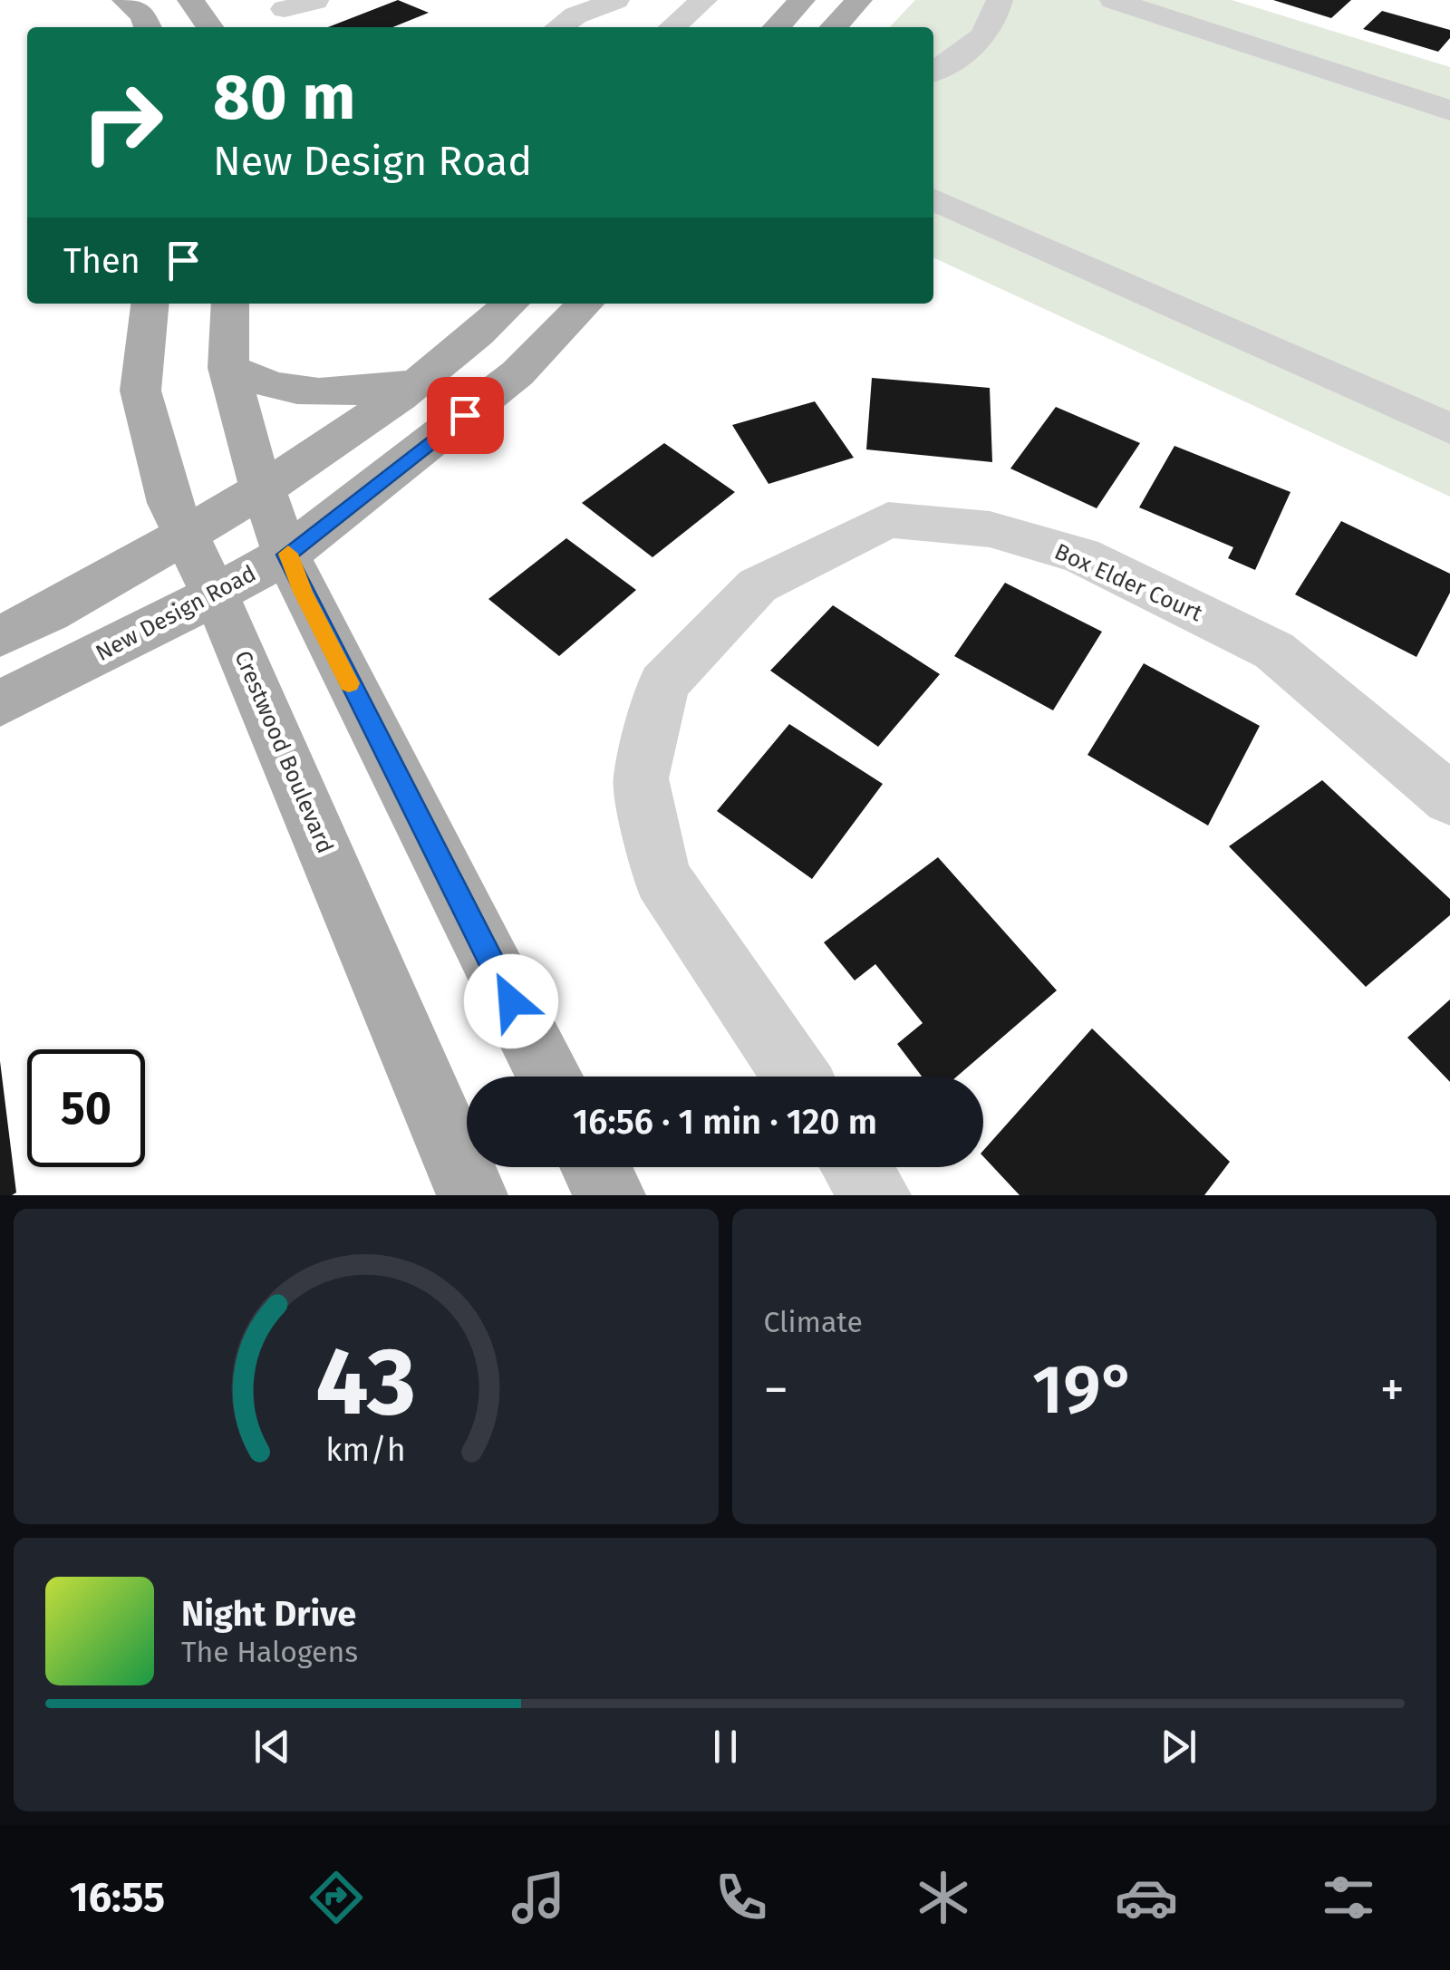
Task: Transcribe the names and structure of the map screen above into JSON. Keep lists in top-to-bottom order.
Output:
{
  "streets": {
    "main road": ["New Design Road", "Crestwood Boulevard"],
    "street": ["Box Elder Court"]
  },
  "crossings": [
    ["New Design Road", "Crestwood Boulevard"]
  ],
  "page": {
    "turn": ["80 m", "New Design Road"],
    "then": "Then",
    "limit": "50",
    "trip": "16:56 · 1 min · 120 m",
    "tile": "Climate",
    "heat": ["−", "19°", "+"],
    "song": ["Night Drive", "The Halogens"],
    "tabs": "16:55",
    "gauge": ["43", "km/h"]
  }
}
